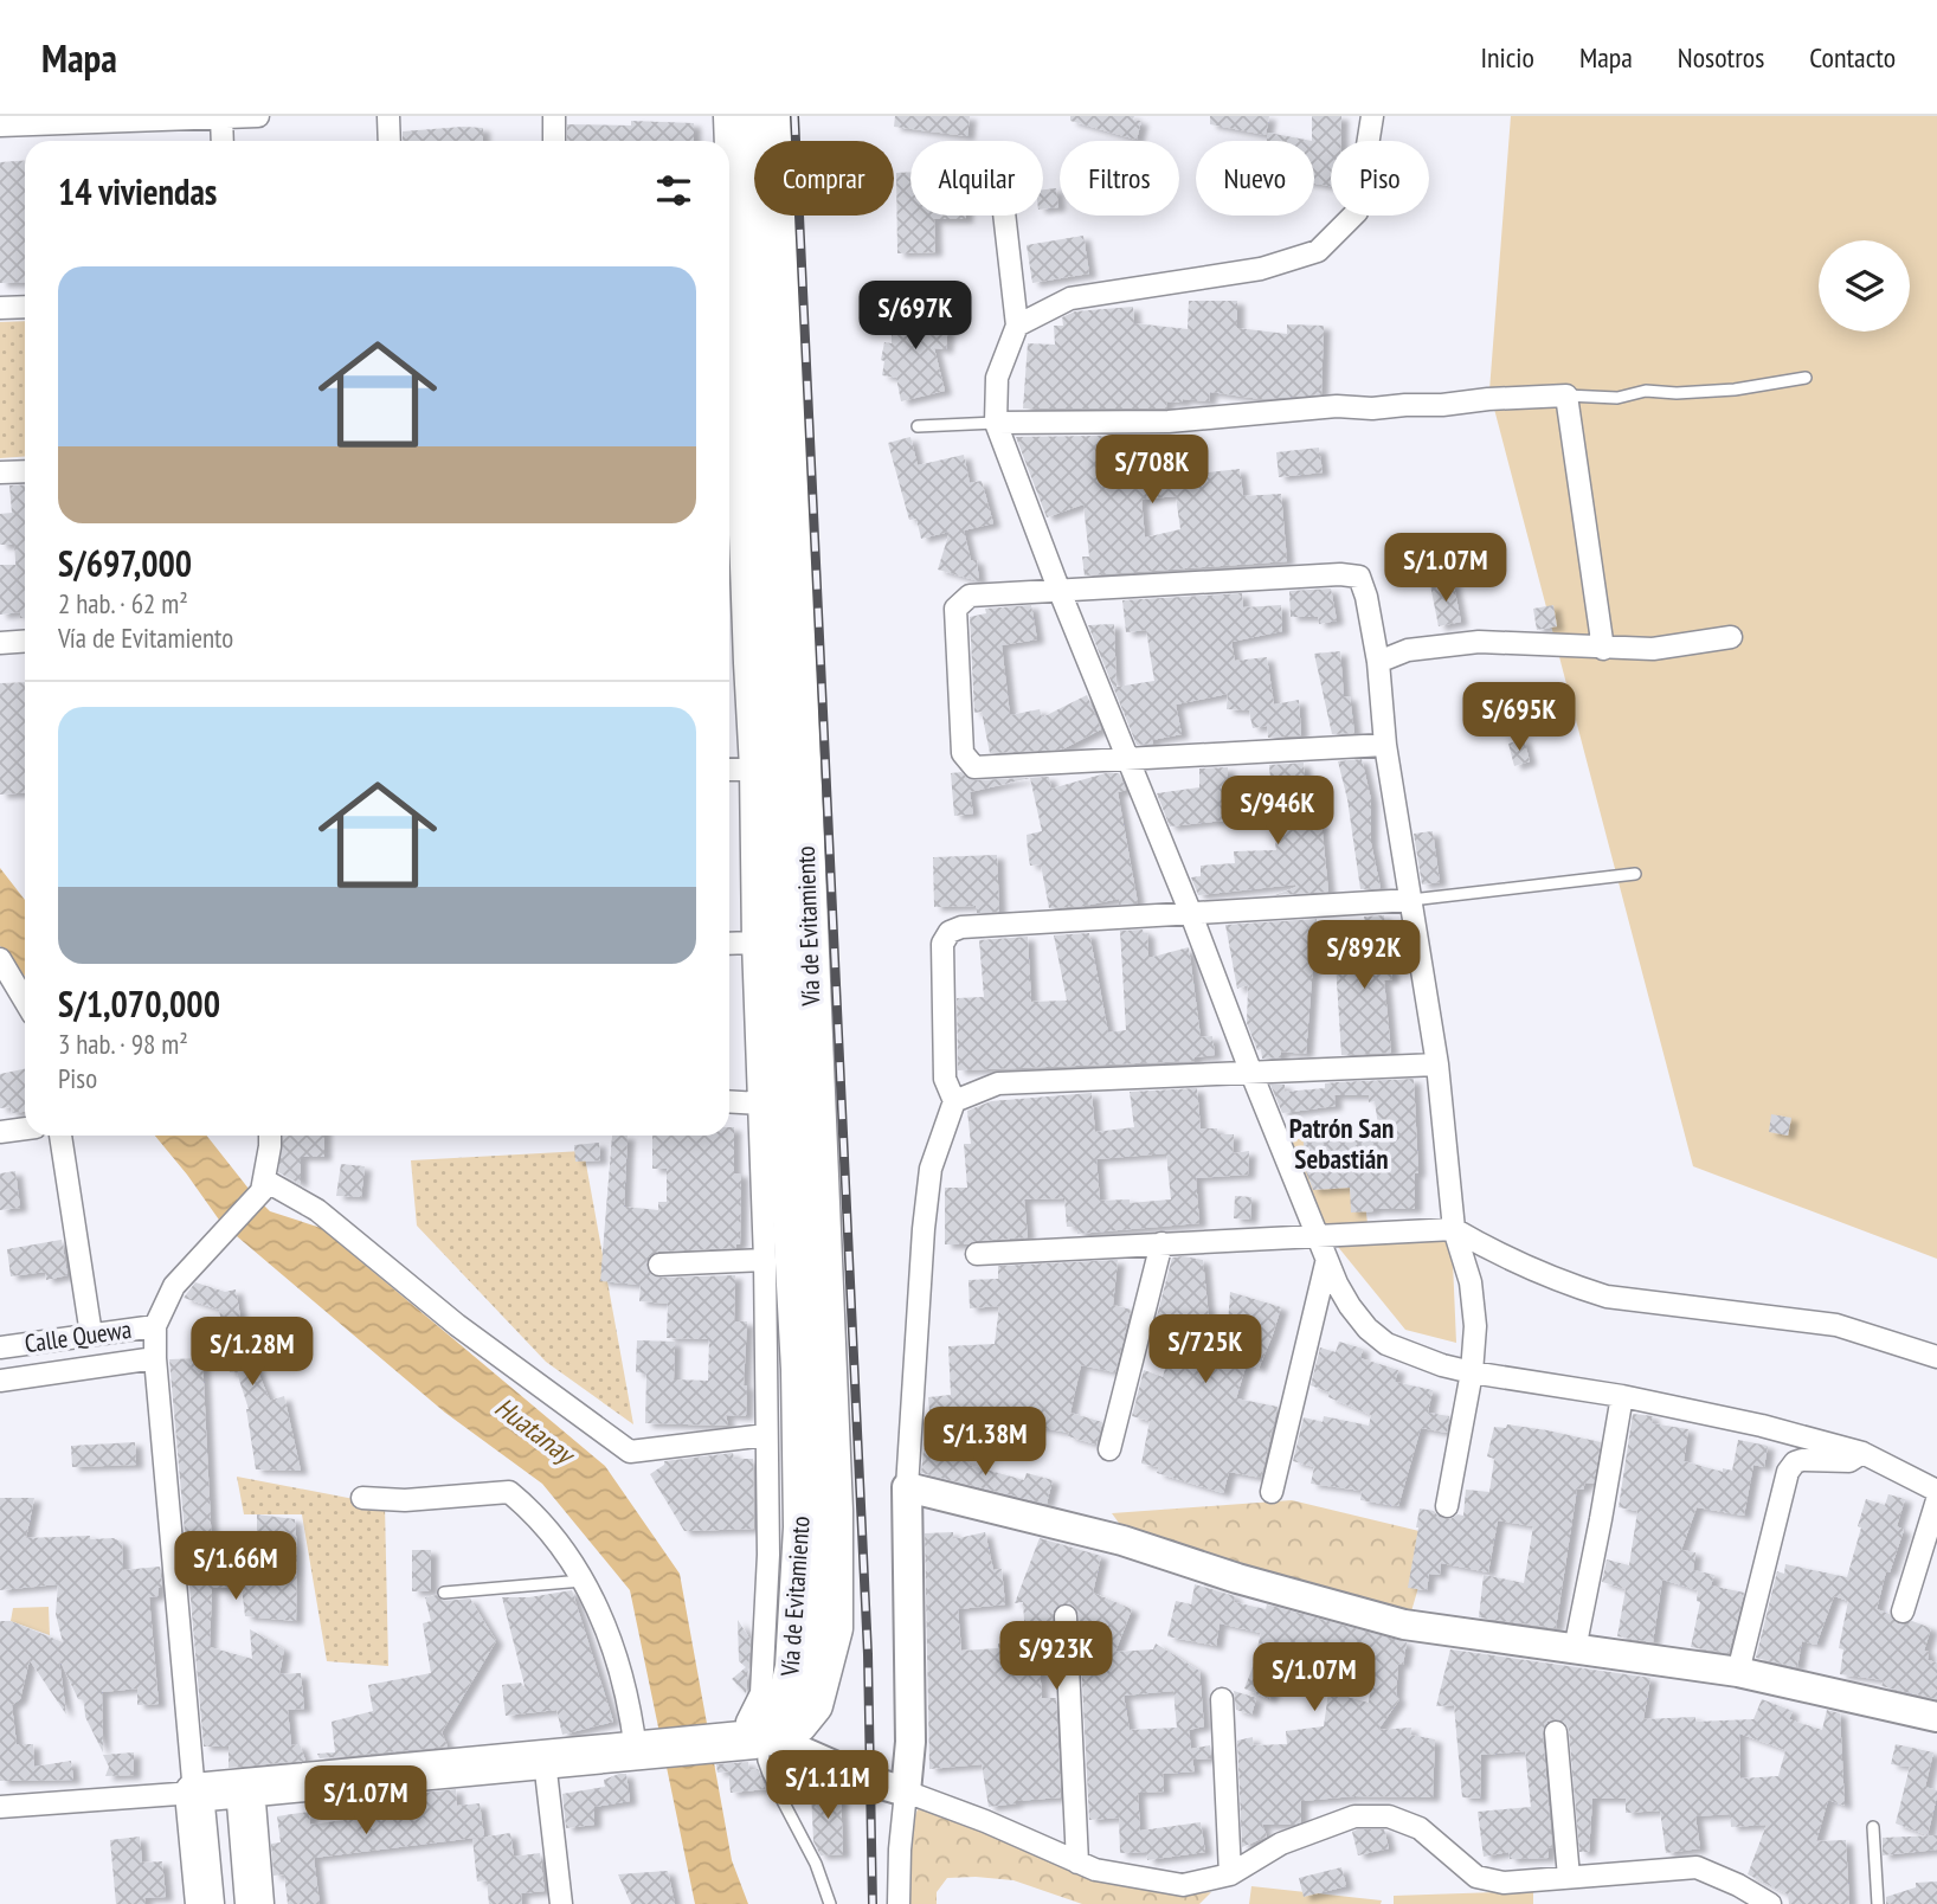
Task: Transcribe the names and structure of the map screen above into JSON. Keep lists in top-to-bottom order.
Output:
{
  "streets": {
    "highway": ["Vía de Evitamiento"],
    "street": ["Calle Quewa"]
  },
  "districts": ["Patrón San Sebastián"],
  "water": ["Huatanay"],
  "page": {
    "header": "Mapa",
    "nav": [
      "Inicio",
      "Mapa",
      "Nosotros",
      "Contacto"
    ],
    "chip": [
      "Comprar",
      "Alquilar",
      "Filtros",
      "Nuevo",
      "Piso"
    ],
    "heading": "14 viviendas",
    "list": [
      {
        "name": "S/697,000",
        "note": "2 hab. · 62 m² · Vía de Evitamiento"
      },
      {
        "name": "S/1,070,000",
        "note": "3 hab. · 98 m² · Piso"
      }
    ],
    "price": [
      "S/697K",
      "S/708K",
      "S/1.07M",
      "S/695K",
      "S/946K",
      "S/892K",
      "S/725K",
      "S/1.28M",
      "S/1.38M",
      "S/1.66M",
      "S/923K",
      "S/1.07M",
      "S/1.11M",
      "S/1.07M"
    ]
  }
}
